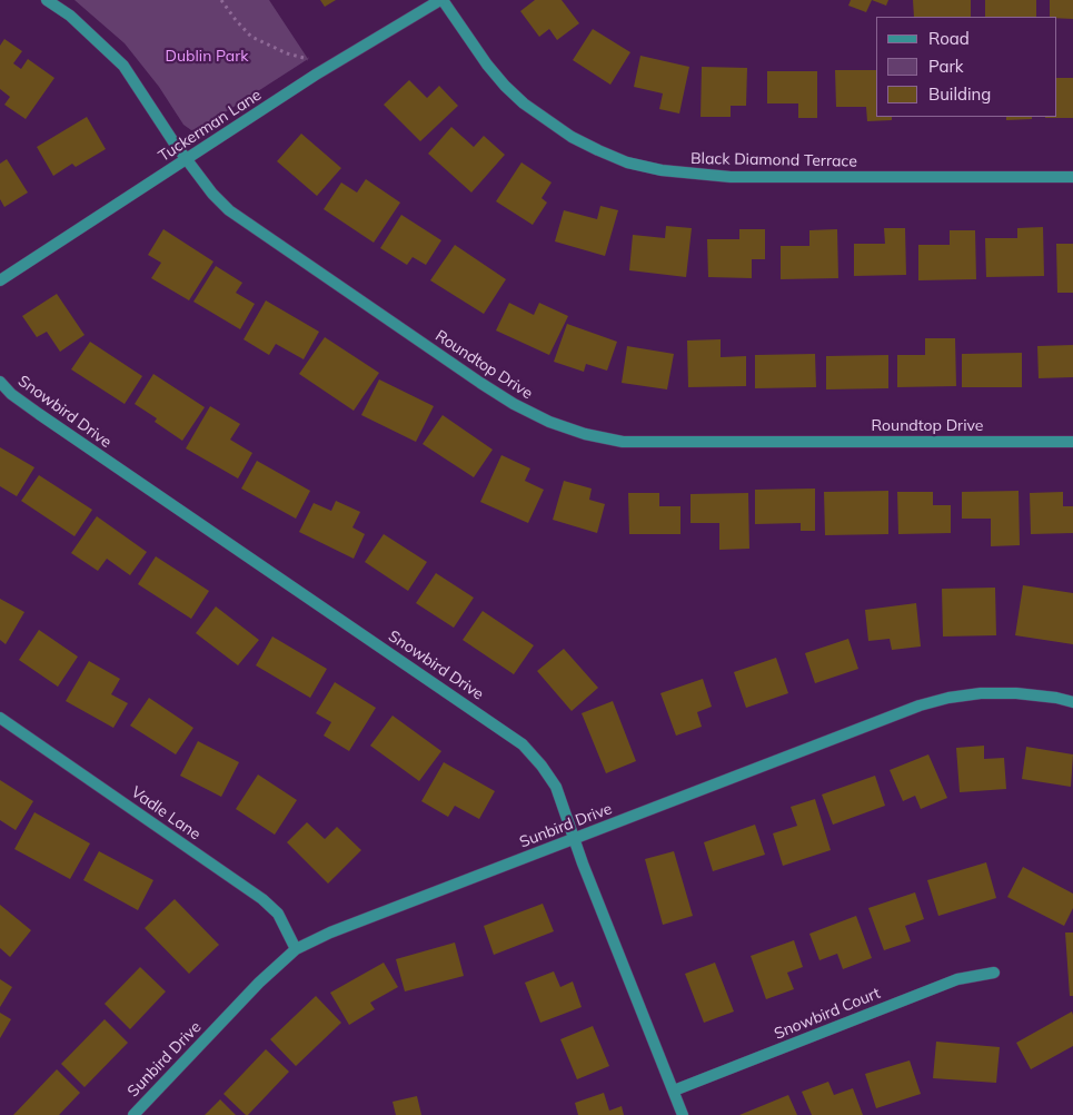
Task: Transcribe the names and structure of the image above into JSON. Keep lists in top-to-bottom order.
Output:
{
  "streets": {
    "street": [
      "Tuckerman Lane",
      "Black Diamond Terrace",
      "Roundtop Drive",
      "Snowbird Drive",
      "Vadle Lane",
      "Sunbird Drive",
      "Snowbird Court"
    ]
  },
  "crossings": [
    ["Tuckerman Lane", "Black Diamond Terrace"],
    ["Tuckerman Lane", "Roundtop Drive"],
    ["Snowbird Drive", "Sunbird Drive"],
    ["Snowbird Drive", "Snowbird Court"],
    ["Vadle Lane", "Sunbird Drive"]
  ],
  "parks": ["Dublin Park"],
  "legend": ["Road", "Park", "Building"]
}
